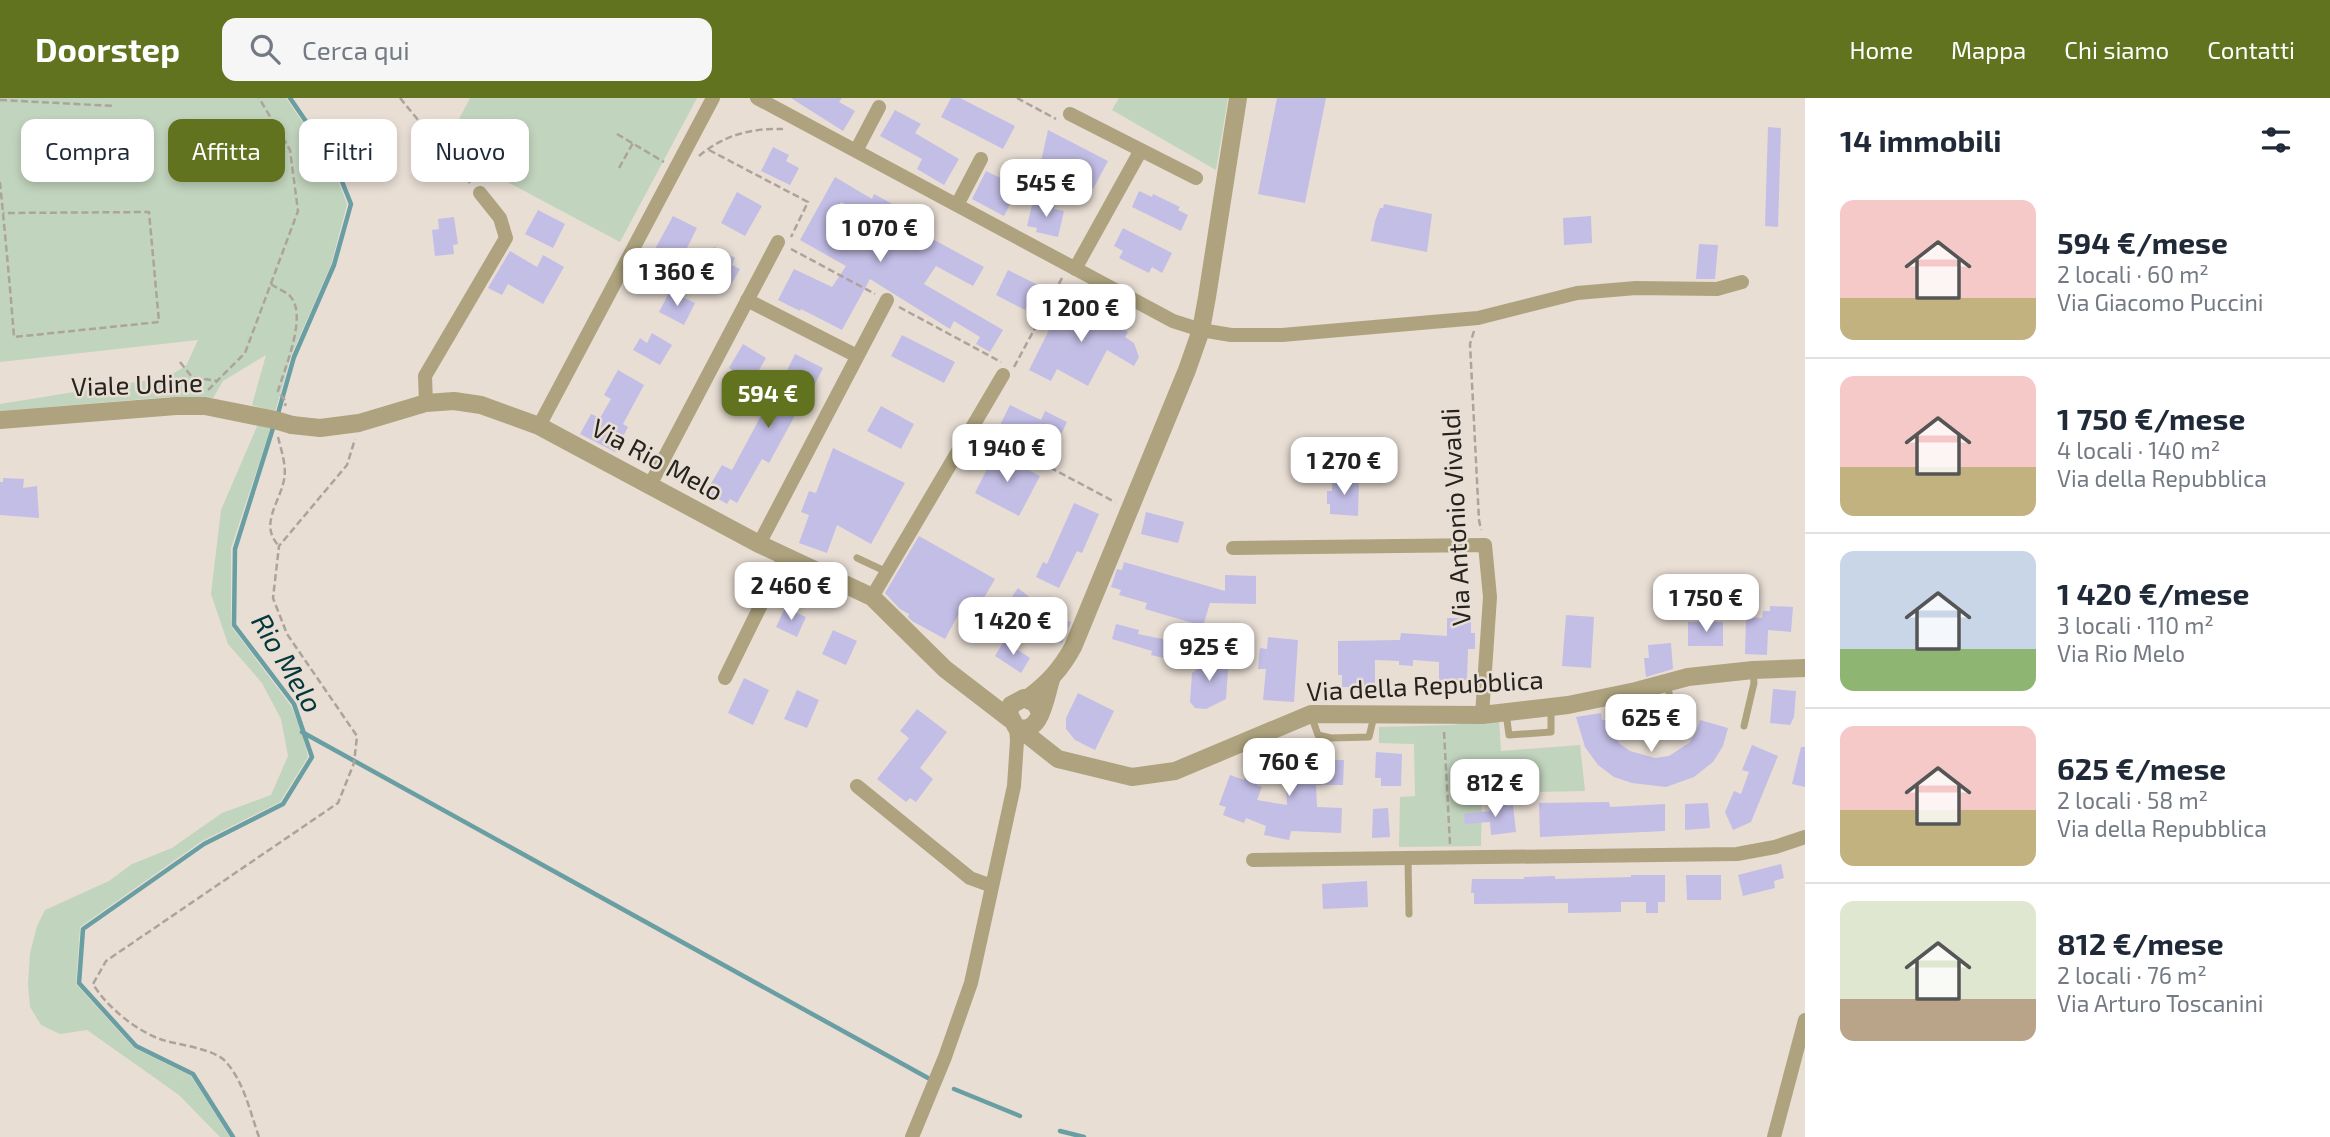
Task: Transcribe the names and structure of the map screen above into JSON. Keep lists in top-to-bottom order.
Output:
{
  "streets": {
    "street": [
      "Viale Udine",
      "Via Rio Melo",
      "Via Antonio Vivaldi",
      "Via della Repubblica"
    ]
  },
  "crossings": [
    ["Viale Udine", "Via Rio Melo"],
    ["Via Rio Melo", "Via della Repubblica"],
    ["Via Antonio Vivaldi", "Via della Repubblica"]
  ],
  "water": ["Rio Melo"],
  "page": {
    "header": "Doorstep",
    "search": "Cerca qui",
    "nav": [
      "Home",
      "Mappa",
      "Chi siamo",
      "Contatti"
    ],
    "heading": "14 immobili",
    "chip": [
      "Compra",
      "Affitta",
      "Filtri",
      "Nuovo"
    ],
    "price": [
      "545 €",
      "1 070 €",
      "1 360 €",
      "1 200 €",
      "594 €",
      "1 940 €",
      "1 270 €",
      "2 460 €",
      "1 750 €",
      "1 420 €",
      "925 €",
      "625 €",
      "760 €",
      "812 €"
    ],
    "list": [
      {
        "name": "594 €/mese",
        "note": "2 locali · 60 m² · Via Giacomo Puccini"
      },
      {
        "name": "1 750 €/mese",
        "note": "4 locali · 140 m² · Via della Repubblica"
      },
      {
        "name": "1 420 €/mese",
        "note": "3 locali · 110 m² · Via Rio Melo"
      },
      {
        "name": "625 €/mese",
        "note": "2 locali · 58 m² · Via della Repubblica"
      },
      {
        "name": "812 €/mese",
        "note": "2 locali · 76 m² · Via Arturo Toscanini"
      }
    ]
  }
}
